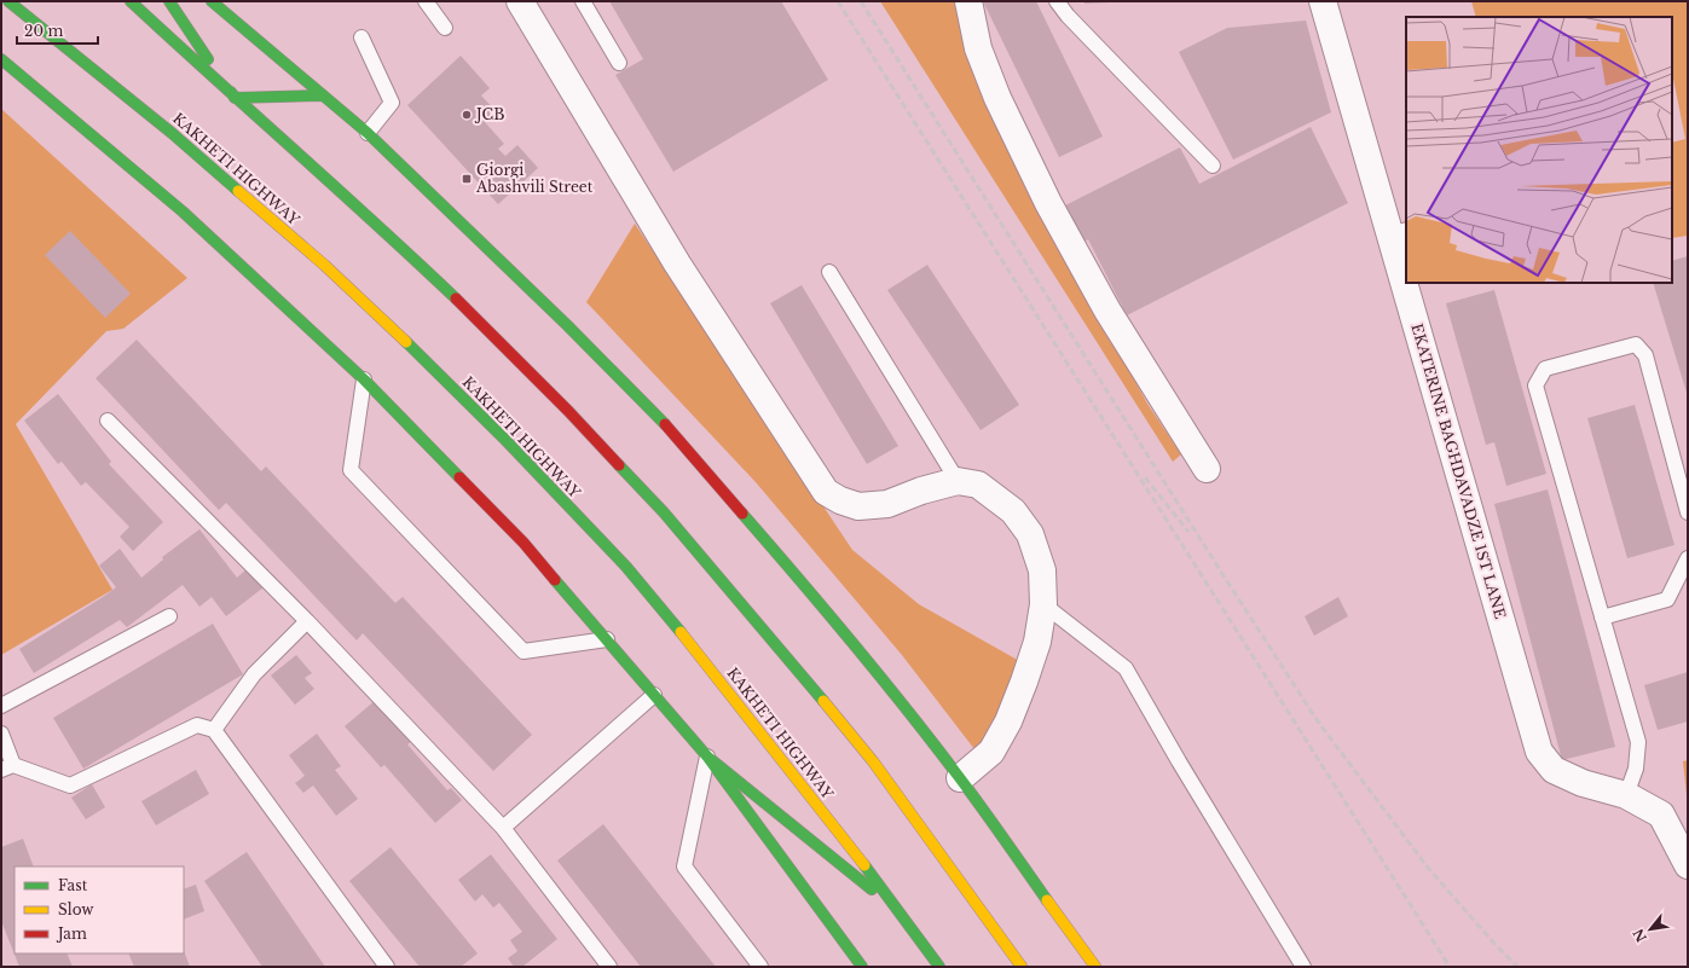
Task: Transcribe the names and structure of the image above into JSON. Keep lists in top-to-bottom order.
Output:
{
  "streets": {
    "main road": ["KAKHETI HIGHWAY"],
    "street": ["EKATERINE BAGHDAVADZE 1ST LANE"]
  },
  "places": {
    "other": ["JCB"],
    "transit": ["Giorgi Abashvili Street"]
  },
  "legend": ["Fast", "Slow", "Jam"],
  "scale_bar": "20 m",
  "north": "bottom left"
}
